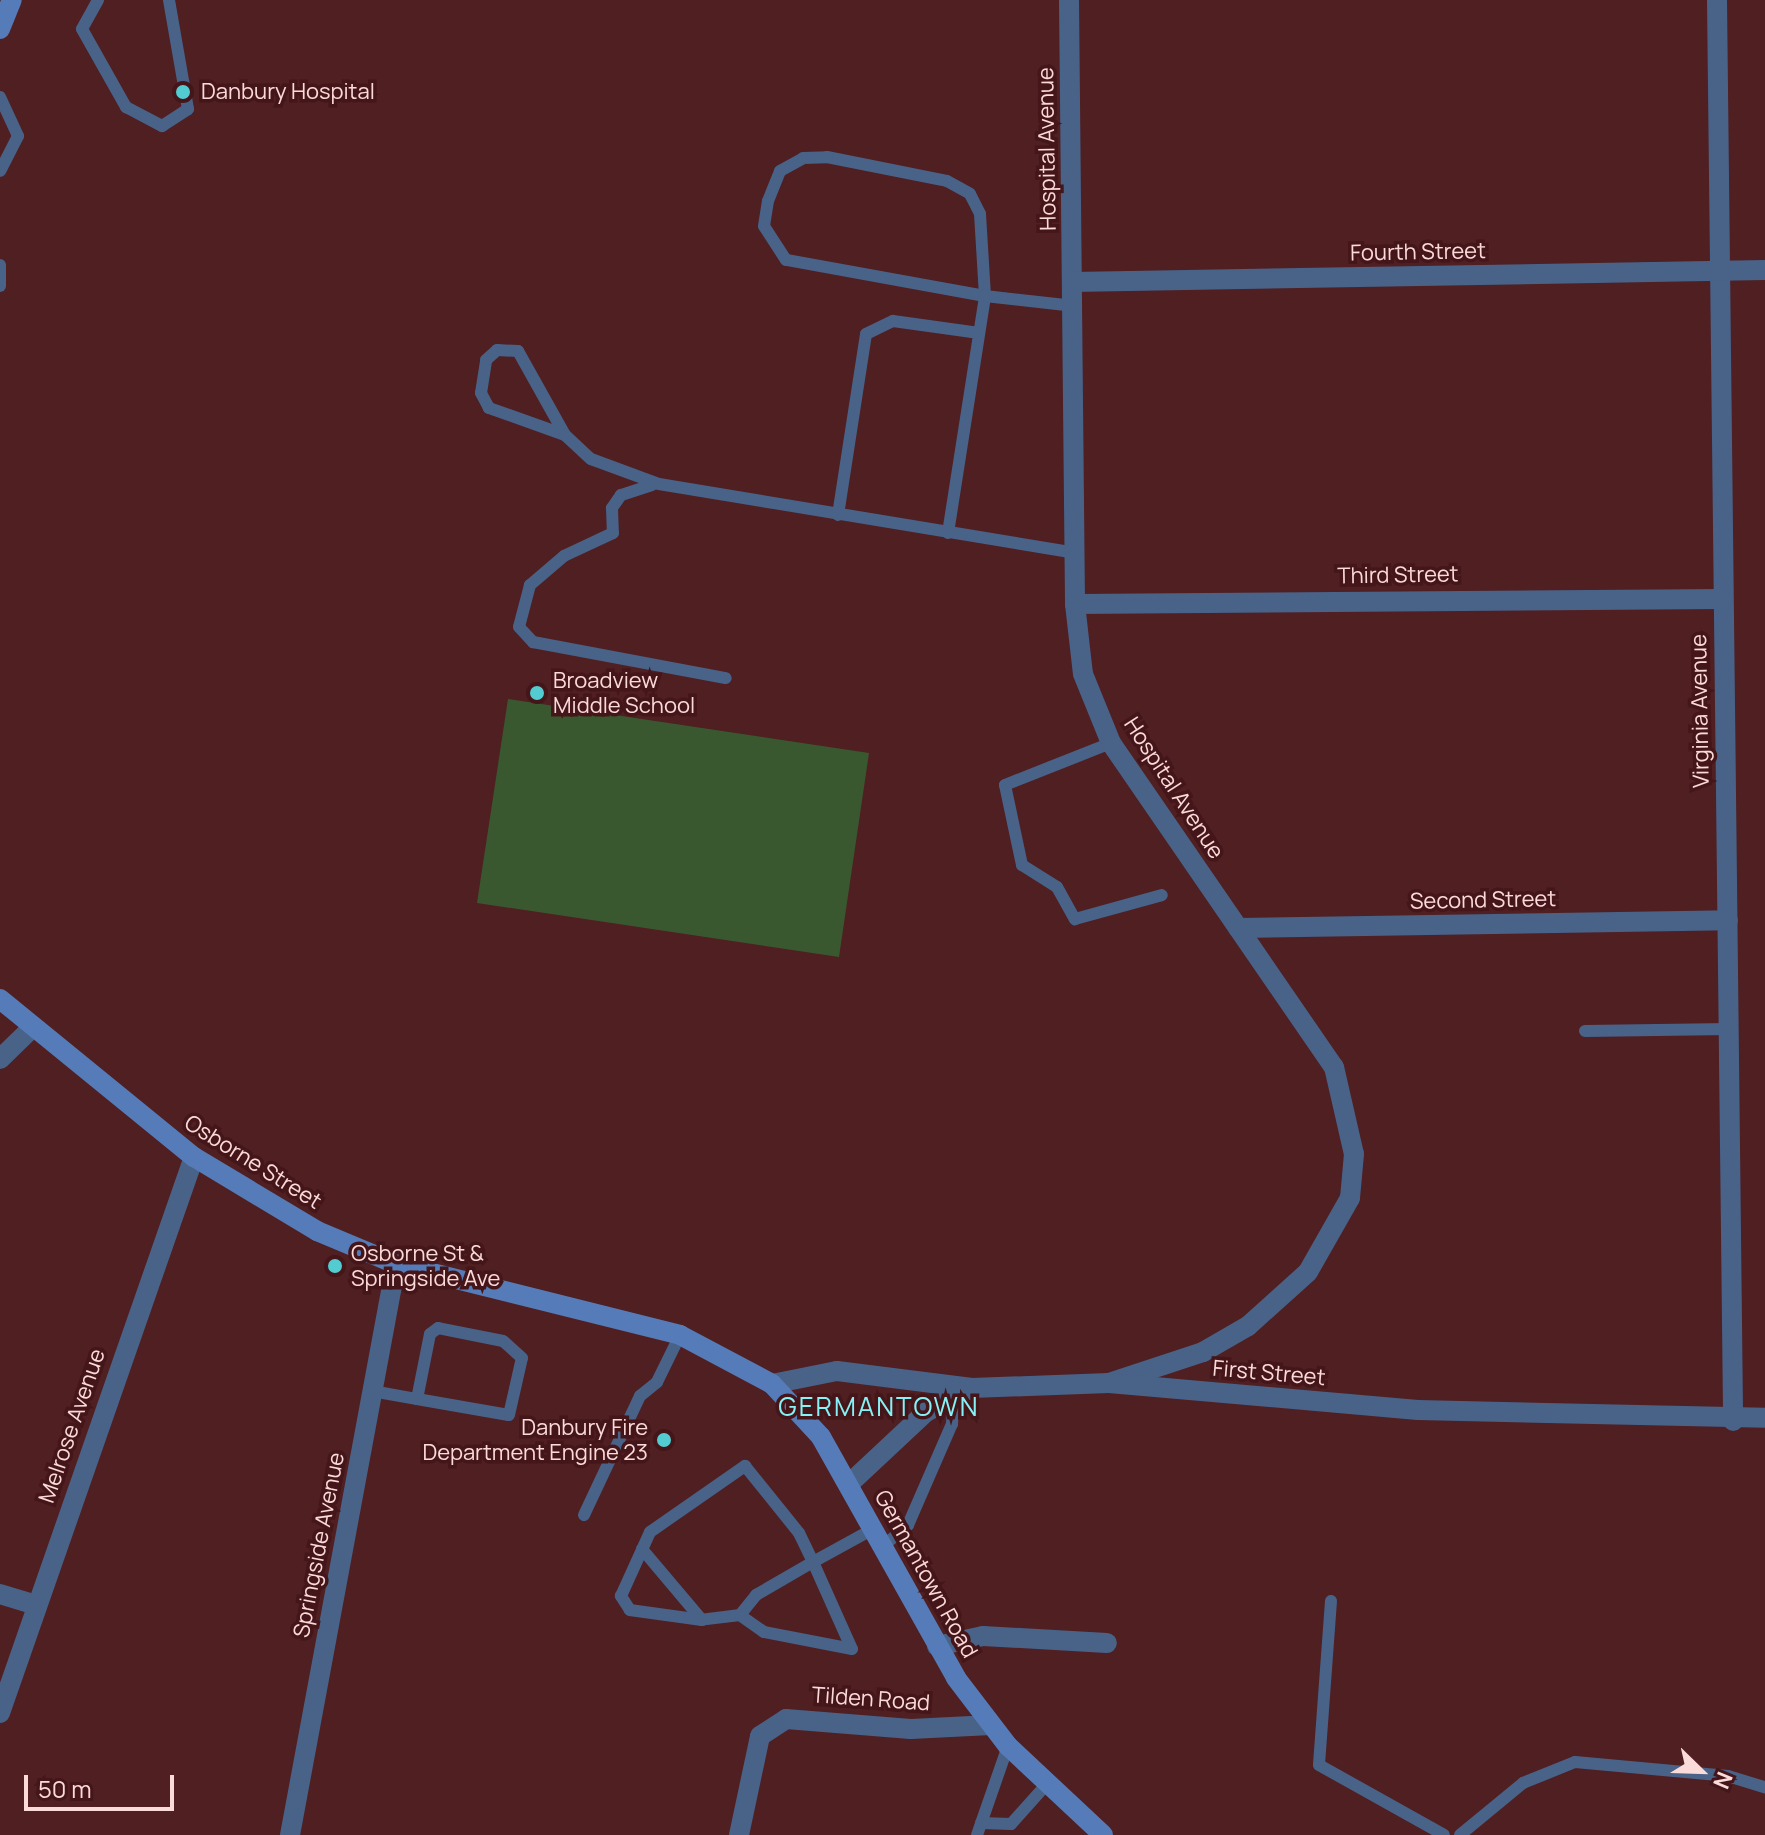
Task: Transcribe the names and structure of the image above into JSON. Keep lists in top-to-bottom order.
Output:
{
  "streets": {
    "main road": ["Osborne Street", "Germantown Road"],
    "street": [
      "Hospital Avenue",
      "Fourth Street",
      "Third Street",
      "Virginia Avenue",
      "Second Street",
      "First Street",
      "Melrose Avenue",
      "Springside Avenue",
      "Tilden Road"
    ]
  },
  "crossings": [
    ["Hospital Avenue", "Fourth Street"],
    ["Hospital Avenue", "Third Street"],
    ["Hospital Avenue", "Second Street"],
    ["Hospital Avenue", "First Street"],
    ["Fourth Street", "Virginia Avenue"],
    ["Third Street", "Virginia Avenue"],
    ["Virginia Avenue", "Second Street"],
    ["Virginia Avenue", "First Street"],
    ["Osborne Street", "Melrose Avenue"],
    ["Osborne Street", "Springside Avenue"],
    ["Osborne Street", "Germantown Road"],
    ["First Street", "Germantown Road"],
    ["Germantown Road", "Tilden Road"]
  ],
  "districts": ["GERMANTOWN"],
  "places": [
    "Danbury Hospital",
    "Broadview Middle School",
    "Osborne St & Springside Ave",
    "Danbury Fire Department Engine 23"
  ],
  "scale_bar": "50 m",
  "north": "bottom right"
}
